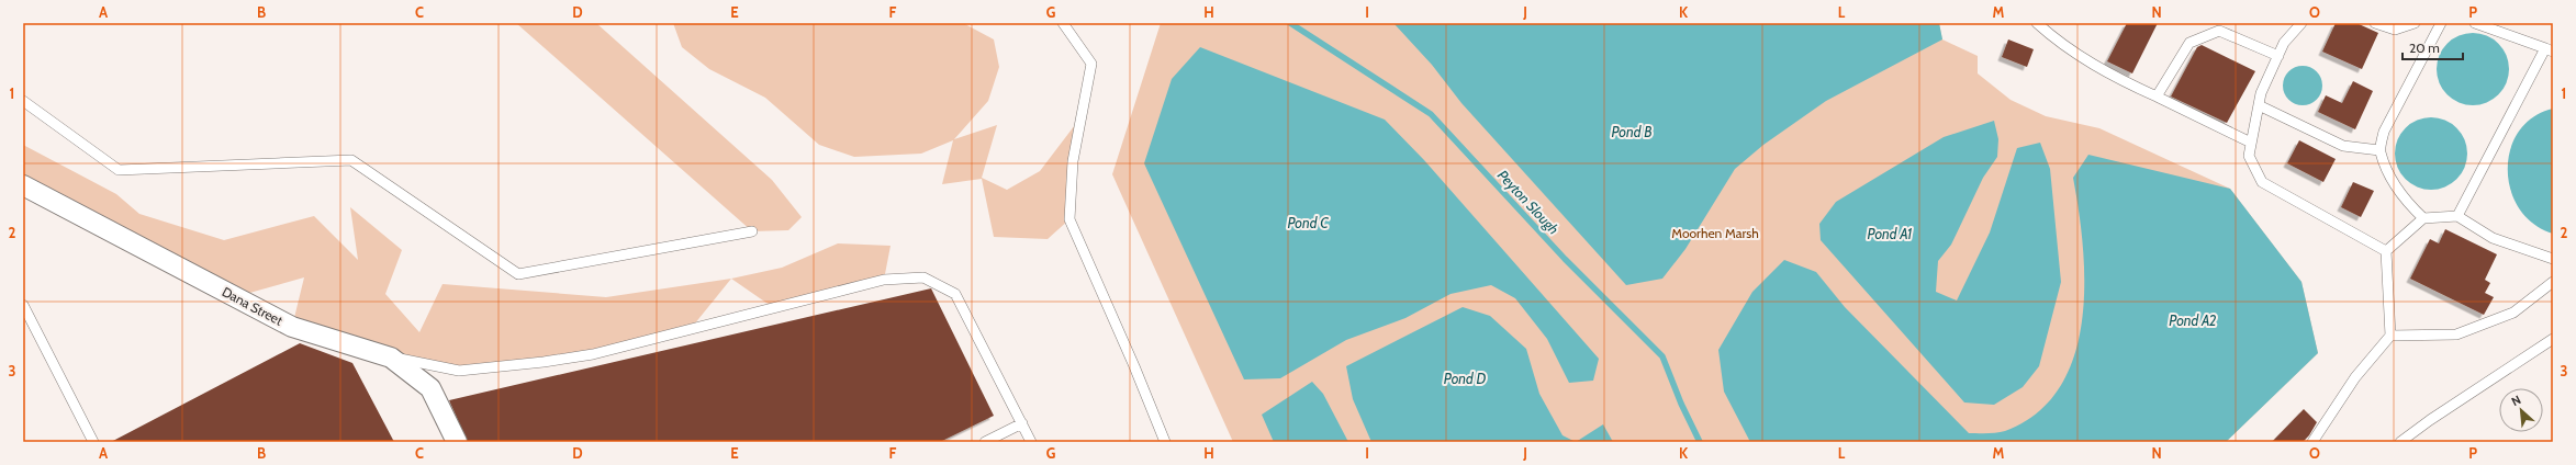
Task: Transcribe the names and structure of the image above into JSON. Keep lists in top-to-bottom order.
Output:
{
  "streets": {
    "street": ["Dana Street"]
  },
  "water": [
    "Pond B",
    "Peyton Slough",
    "Pond C",
    "Pond A1",
    "Pond A2",
    "Pond D"
  ],
  "parks": ["Moorhen Marsh"],
  "scale_bar": "20 m",
  "north": "top left",
  "grid": {
    "columns": [
      "A",
      "B",
      "C",
      "D",
      "E",
      "F",
      "G",
      "H",
      "I",
      "J",
      "K",
      "L",
      "M",
      "N",
      "O",
      "P"
    ],
    "rows": ["1", "2", "3"]
  }
}
